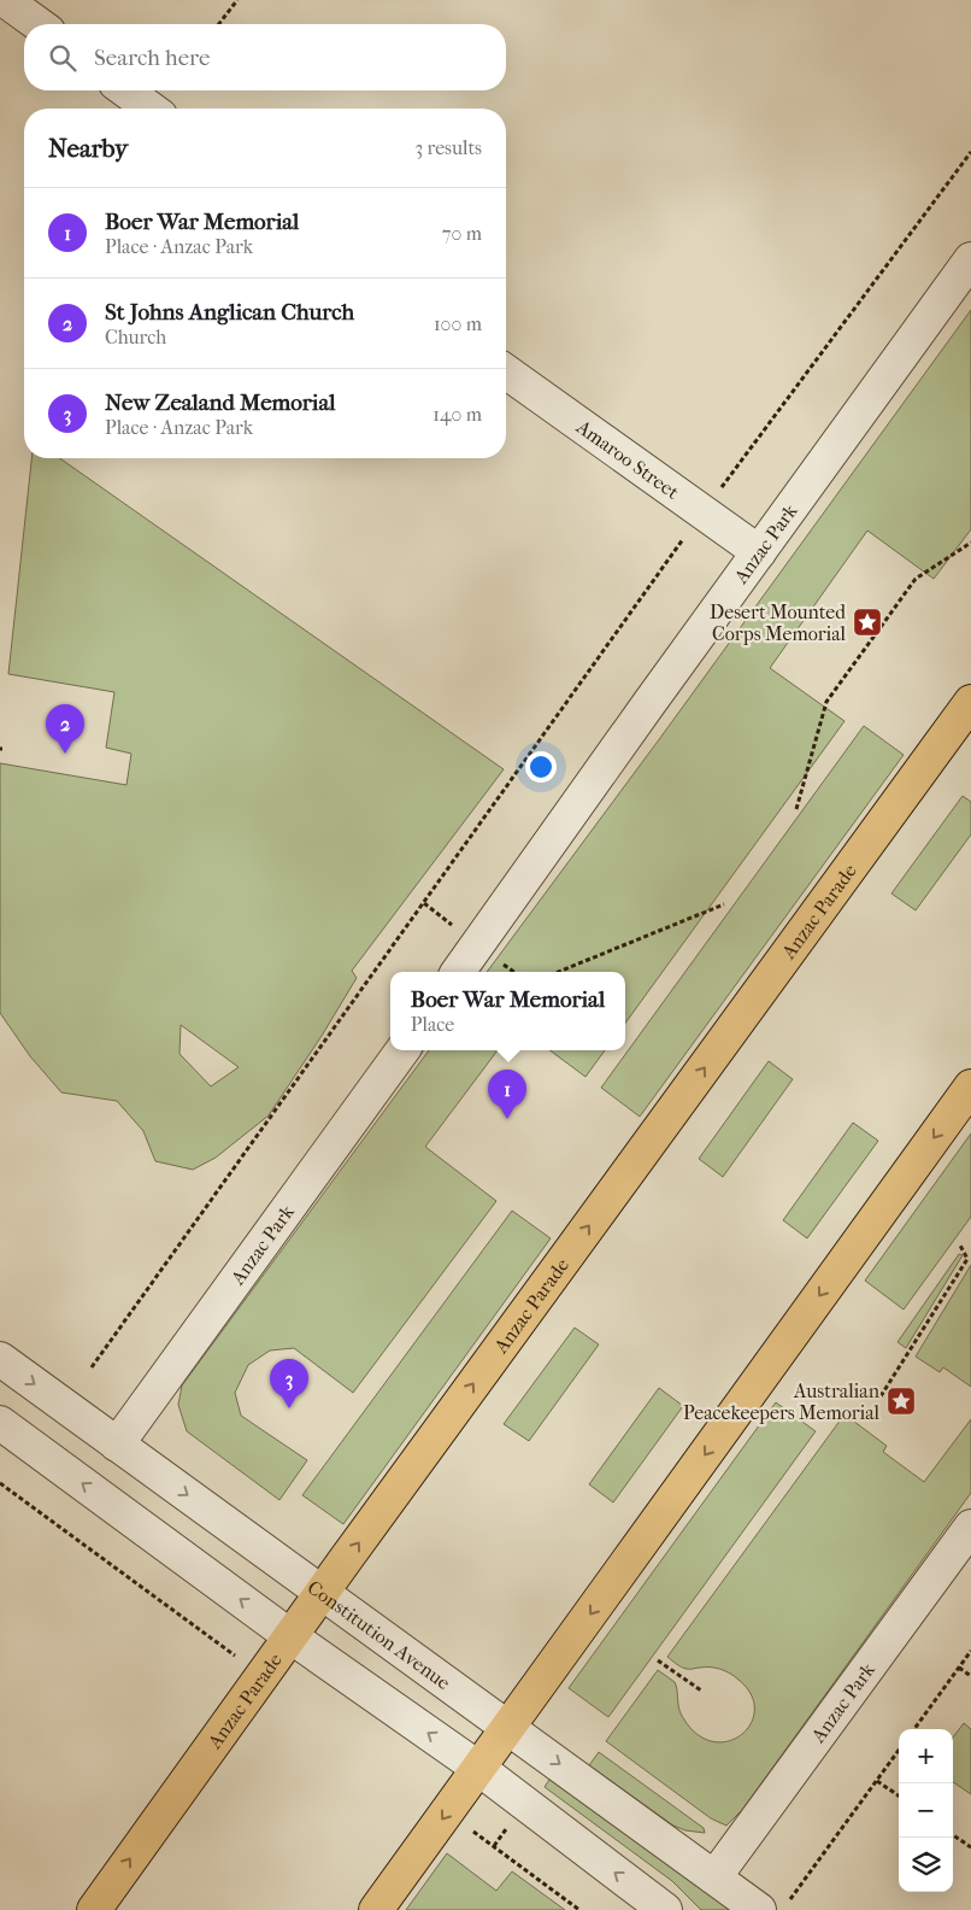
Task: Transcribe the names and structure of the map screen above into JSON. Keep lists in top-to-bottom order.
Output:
{
  "streets": {
    "main road": ["Anzac Parade"],
    "street": ["Amaroo Street", "Anzac Park", "Constitution Avenue"]
  },
  "crossings": [
    ["Amaroo Street", "Anzac Park"],
    ["Anzac Park", "Constitution Avenue"],
    ["Anzac Parade", "Constitution Avenue"]
  ],
  "places": {
    "place": ["Desert Mounted Corps Memorial", "Australian Peacekeepers Memorial"]
  },
  "page": {
    "search": "Search here",
    "heading": ["Nearby", "3 results"],
    "list": [
      {
        "mark": "1",
        "name": "Boer War Memorial",
        "note": "Place · Anzac Park",
        "value": "70 m"
      },
      {
        "mark": "2",
        "name": "St Johns Anglican Church",
        "note": "Church",
        "value": "100 m"
      },
      {
        "mark": "3",
        "name": "New Zealand Memorial",
        "note": "Place · Anzac Park",
        "value": "140 m"
      }
    ],
    "pins": ["2", "1", "3"],
    "popup": ["Boer War Memorial", "Place"],
    "map_buttons": ["+", "−"]
  }
}
